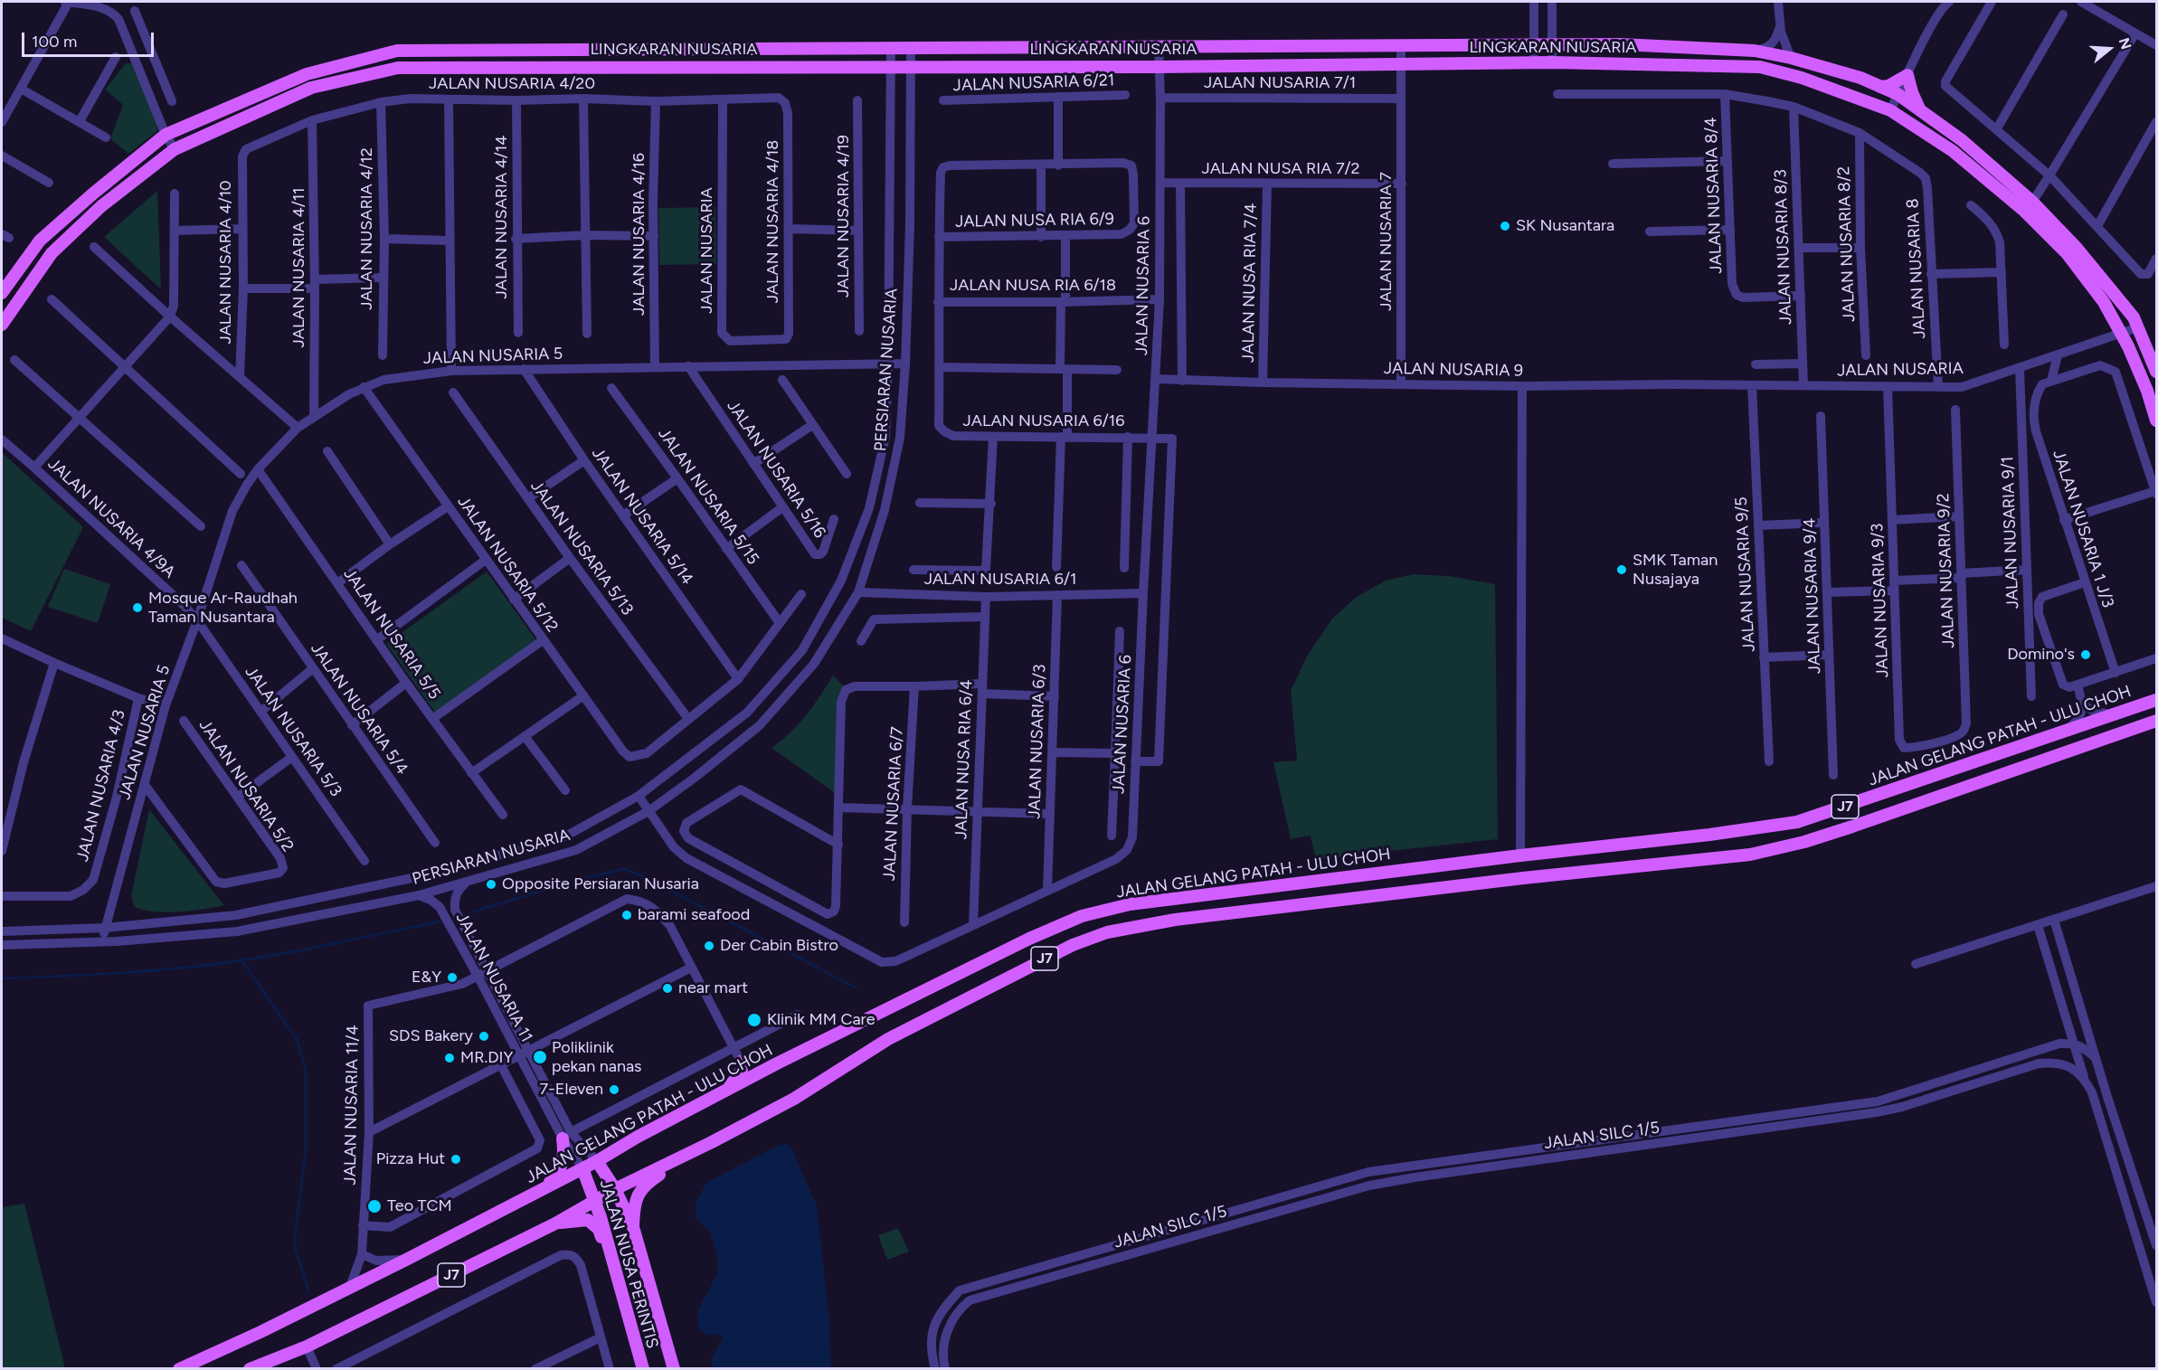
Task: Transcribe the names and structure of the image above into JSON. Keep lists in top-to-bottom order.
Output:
{
  "streets": {
    "main road": [
      "LINGKARAN NUSARIA",
      "JALAN GELANG PATAH - ULU CHOH",
      "J7",
      "JALAN NUSA PERINTIS"
    ],
    "street": [
      "JALAN NUSARIA 6/21",
      "JALAN NUSARIA 7/1",
      "JALAN NUSARIA 4/20",
      "JALAN NUSA RIA 7/2",
      "JALAN NUSARIA 8/4",
      "JALAN NUSARIA 4/19",
      "JALAN NUSARIA 4/14",
      "JALAN NUSA RIA 6/9",
      "JALAN NUSARIA 4/18",
      "JALAN NUSARIA 4/12",
      "JALAN NUSARIA 4/16",
      "JALAN NUSARIA 7",
      "JALAN NUSARIA 8/2",
      "JALAN NUSARIA 8/3",
      "JALAN NUSARIA",
      "JALAN NUSARIA 4/10",
      "JALAN NUSARIA 4/11",
      "JALAN NUSARIA 8",
      "JALAN NUSA RIA 7/4",
      "JALAN NUSA RIA 6/18",
      "JALAN NUSARIA 6",
      "JALAN NUSARIA 5",
      "PERSIARAN NUSARIA",
      "JALAN NUSARIA 9",
      "JALAN NUSARIA 6/16",
      "JALAN NUSARIA 5/16",
      "JALAN NUSARIA 5/15",
      "JALAN NUSARIA 5/14",
      "JALAN NUSARIA 4/9A",
      "JALAN NUSARIA 1 J/3",
      "JALAN NUSARIA 9/1",
      "JALAN NUSARIA 5/13",
      "JALAN NUSARIA 5/12",
      "JALAN NUSARIA 9/2",
      "JALAN NUSARIA 9/5",
      "JALAN NUSARIA 6/1",
      "JALAN NUSARIA 9/4",
      "JALAN NUSARIA 9/3",
      "JALAN NUSARIA 5/5",
      "JALAN NUSARIA 5/4",
      "JALAN NUSARIA 5/3",
      "JALAN NUSARIA 6/3",
      "JALAN NUSA RIA 6/4",
      "JALAN NUSARIA 4/3",
      "JALAN NUSARIA 5/2",
      "JALAN NUSARIA 6/7",
      "JALAN NUSARIA 11",
      "JALAN NUSARIA 11/4",
      "JALAN SILC 1/5"
    ]
  },
  "crossings": [
    ["LINGKARAN NUSARIA", "JALAN NUSARIA 7"],
    ["LINGKARAN NUSARIA", "JALAN NUSARIA"],
    ["LINGKARAN NUSARIA", "JALAN NUSARIA 6"],
    ["LINGKARAN NUSARIA", "PERSIARAN NUSARIA"],
    ["JALAN NUSARIA 7/1", "JALAN NUSARIA 7"],
    ["JALAN NUSARIA 7/1", "JALAN NUSARIA 6"],
    ["JALAN NUSARIA 4/20", "JALAN NUSARIA 4/14"],
    ["JALAN NUSARIA 4/20", "JALAN NUSARIA 4/18"],
    ["JALAN NUSARIA 4/20", "JALAN NUSARIA 4/12"],
    ["JALAN NUSARIA 4/20", "JALAN NUSARIA 4/16"],
    ["JALAN NUSARIA 4/20", "JALAN NUSARIA"],
    ["JALAN NUSARIA 4/20", "JALAN NUSARIA 4/10"],
    ["JALAN NUSARIA 4/20", "JALAN NUSARIA 4/11"],
    ["JALAN NUSA RIA 7/2", "JALAN NUSARIA 7"],
    ["JALAN NUSA RIA 7/2", "JALAN NUSA RIA 7/4"],
    ["JALAN NUSA RIA 7/2", "JALAN NUSARIA 6"],
    ["JALAN NUSARIA 8/4", "JALAN NUSARIA 8/3"],
    ["JALAN NUSARIA 8/4", "JALAN NUSARIA 8"],
    ["JALAN NUSARIA 4/18", "JALAN NUSARIA"],
    ["JALAN NUSARIA 4/16", "JALAN NUSARIA 5"],
    ["JALAN NUSARIA 7", "JALAN NUSARIA 9"],
    ["JALAN NUSARIA 8/2", "JALAN NUSARIA 8"],
    ["JALAN NUSARIA 8/3", "JALAN NUSARIA"],
    ["JALAN NUSARIA 8/3", "JALAN NUSARIA 8"],
    ["JALAN NUSARIA", "JALAN NUSARIA 8"],
    ["JALAN NUSARIA", "JALAN NUSARIA 9"],
    ["JALAN NUSARIA", "JALAN NUSARIA 9/1"],
    ["JALAN NUSARIA", "JALAN NUSARIA 9/5"],
    ["JALAN NUSARIA", "JALAN NUSARIA 9/3"],
    ["JALAN NUSARIA 4/11", "JALAN NUSARIA 5"],
    ["JALAN NUSA RIA 7/4", "JALAN NUSARIA 9"],
    ["JALAN NUSA RIA 6/18", "JALAN NUSARIA 6"],
    ["JALAN NUSARIA 6", "PERSIARAN NUSARIA"],
    ["JALAN NUSARIA 6", "JALAN NUSARIA 9"],
    ["JALAN NUSARIA 6", "JALAN NUSARIA 6/16"],
    ["JALAN NUSARIA 6", "JALAN NUSARIA 6/1"],
    ["JALAN NUSARIA 6", "JALAN NUSARIA 6/3"],
    ["JALAN NUSARIA 6", "JALAN NUSA RIA 6/4"],
    ["JALAN NUSARIA 5", "PERSIARAN NUSARIA"],
    ["JALAN NUSARIA 5", "JALAN NUSARIA 5/16"],
    ["JALAN NUSARIA 5", "JALAN NUSARIA 5/14"],
    ["JALAN NUSARIA 5", "JALAN NUSARIA 4/9A"],
    ["JALAN NUSARIA 5", "JALAN NUSARIA 5/12"],
    ["JALAN NUSARIA 5", "JALAN NUSARIA 5/5"],
    ["JALAN NUSARIA 5", "JALAN NUSARIA 5/3"],
    ["JALAN NUSARIA 5", "JALAN NUSARIA 5/2"],
    ["PERSIARAN NUSARIA", "JALAN NUSARIA 6/1"],
    ["PERSIARAN NUSARIA", "JALAN NUSARIA 11"],
    ["JALAN NUSARIA 9", "JALAN NUSARIA 9/5"],
    ["JALAN NUSARIA 4/9A", "JALAN NUSARIA 5/3"],
    ["JALAN NUSARIA 5/13", "JALAN NUSARIA 5/12"],
    ["JALAN NUSARIA 9/2", "JALAN NUSARIA 9/3"],
    ["JALAN NUSARIA 6/1", "JALAN NUSARIA 6/3"],
    ["JALAN NUSARIA 6/1", "JALAN NUSA RIA 6/4"],
    ["JALAN GELANG PATAH - ULU CHOH", "JALAN NUSARIA 11"],
    ["JALAN GELANG PATAH - ULU CHOH", "JALAN NUSARIA 11/4"],
    ["JALAN GELANG PATAH - ULU CHOH", "JALAN NUSA PERINTIS"],
    ["J7", "JALAN NUSA PERINTIS"],
    ["JALAN NUSARIA 11", "JALAN NUSARIA 11/4"],
    ["JALAN NUSARIA 11", "JALAN NUSA PERINTIS"]
  ],
  "places": [
    "SK Nusantara",
    "SMK Taman Nusajaya",
    "Mosque Ar-Raudhah Taman Nusantara",
    "Domino's",
    "Opposite Persiaran Nusaria",
    "barami seafood",
    "Der Cabin Bistro",
    "E&Y",
    "near mart",
    "Klinik MM Care",
    "SDS Bakery",
    "Poliklinik pekan nanas",
    "MR.DIY",
    "7-Eleven",
    "Pizza Hut",
    "Teo TCM"
  ],
  "scale_bar": "100 m",
  "north": "right"
}
